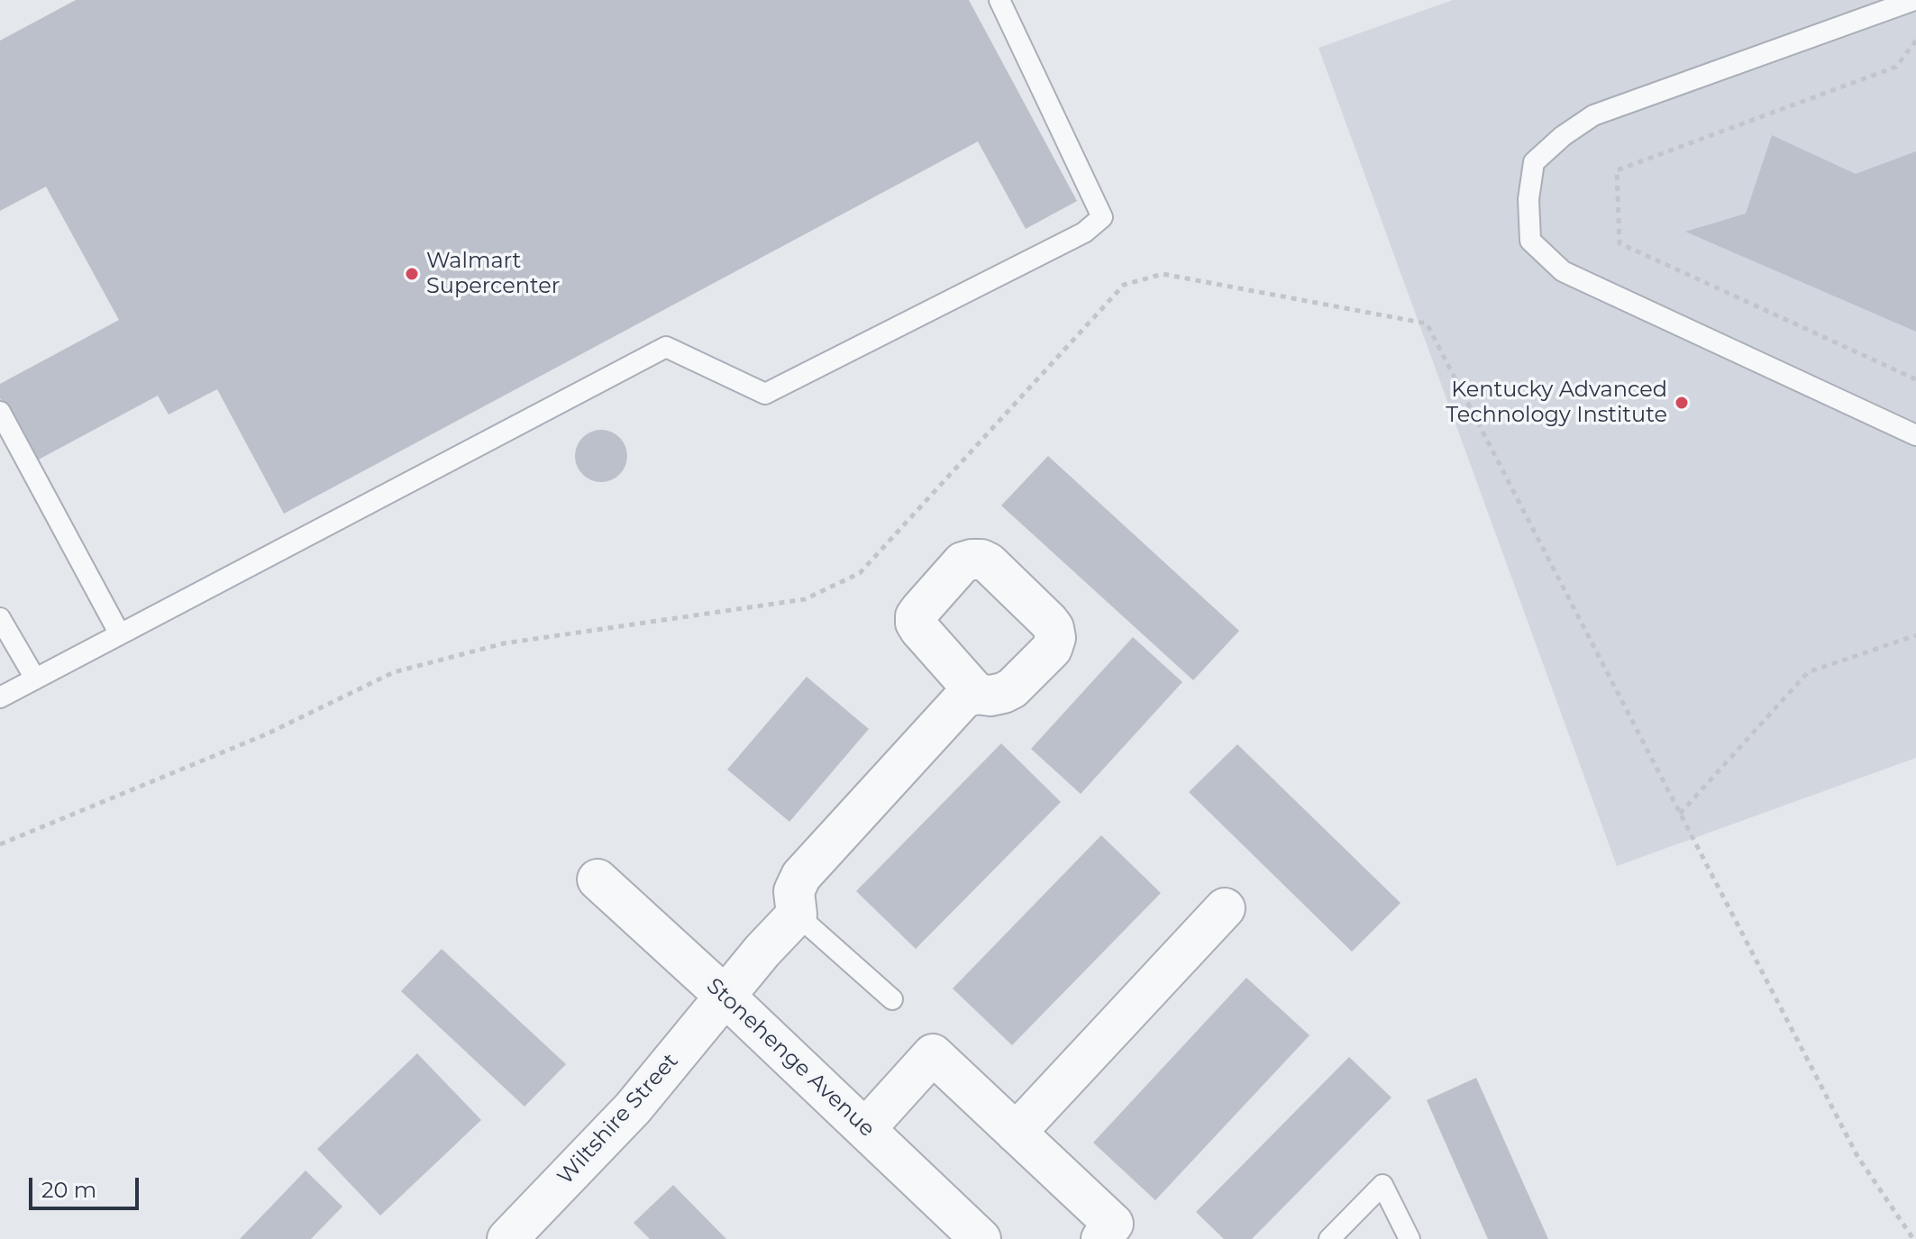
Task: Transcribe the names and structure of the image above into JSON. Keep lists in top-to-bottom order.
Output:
{
  "streets": {
    "street": ["Stonehenge Avenue", "Wiltshire Street"]
  },
  "crossings": [
    ["Stonehenge Avenue", "Wiltshire Street"]
  ],
  "places": ["Walmart Supercenter", "Kentucky Advanced Technology Institute"],
  "scale_bar": "20 m"
}
